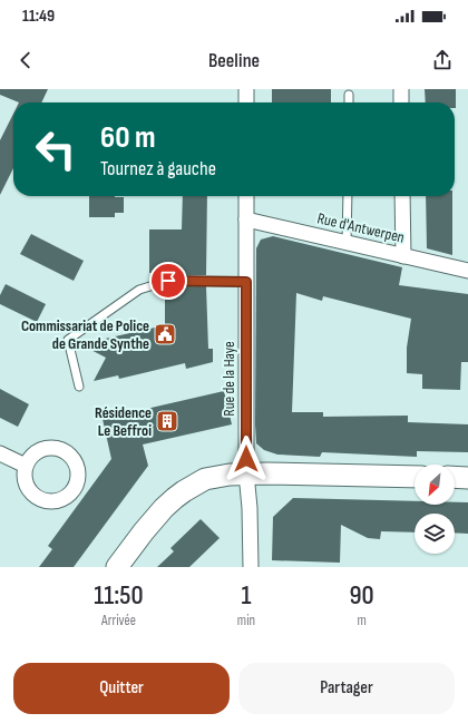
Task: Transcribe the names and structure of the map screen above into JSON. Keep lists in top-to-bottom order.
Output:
{
  "streets": {
    "street": ["Rue d'Antwerpen", "Rue de la Haye"]
  },
  "crossings": [
    ["Rue d'Antwerpen", "Rue de la Haye"]
  ],
  "places": {
    "public building": ["Commissariat de Police de Grande Synthe"],
    "building": ["Résidence Le Beffroi"]
  },
  "north": "bottom left",
  "page": {
    "status": "11:49",
    "header": "Beeline",
    "turn": ["60 m", "Tournez à gauche"],
    "eta": [
      "11:50",
      "Arrivée",
      "1",
      "min",
      "90",
      "m"
    ],
    "buttons": ["Quitter", "Partager"]
  }
}
